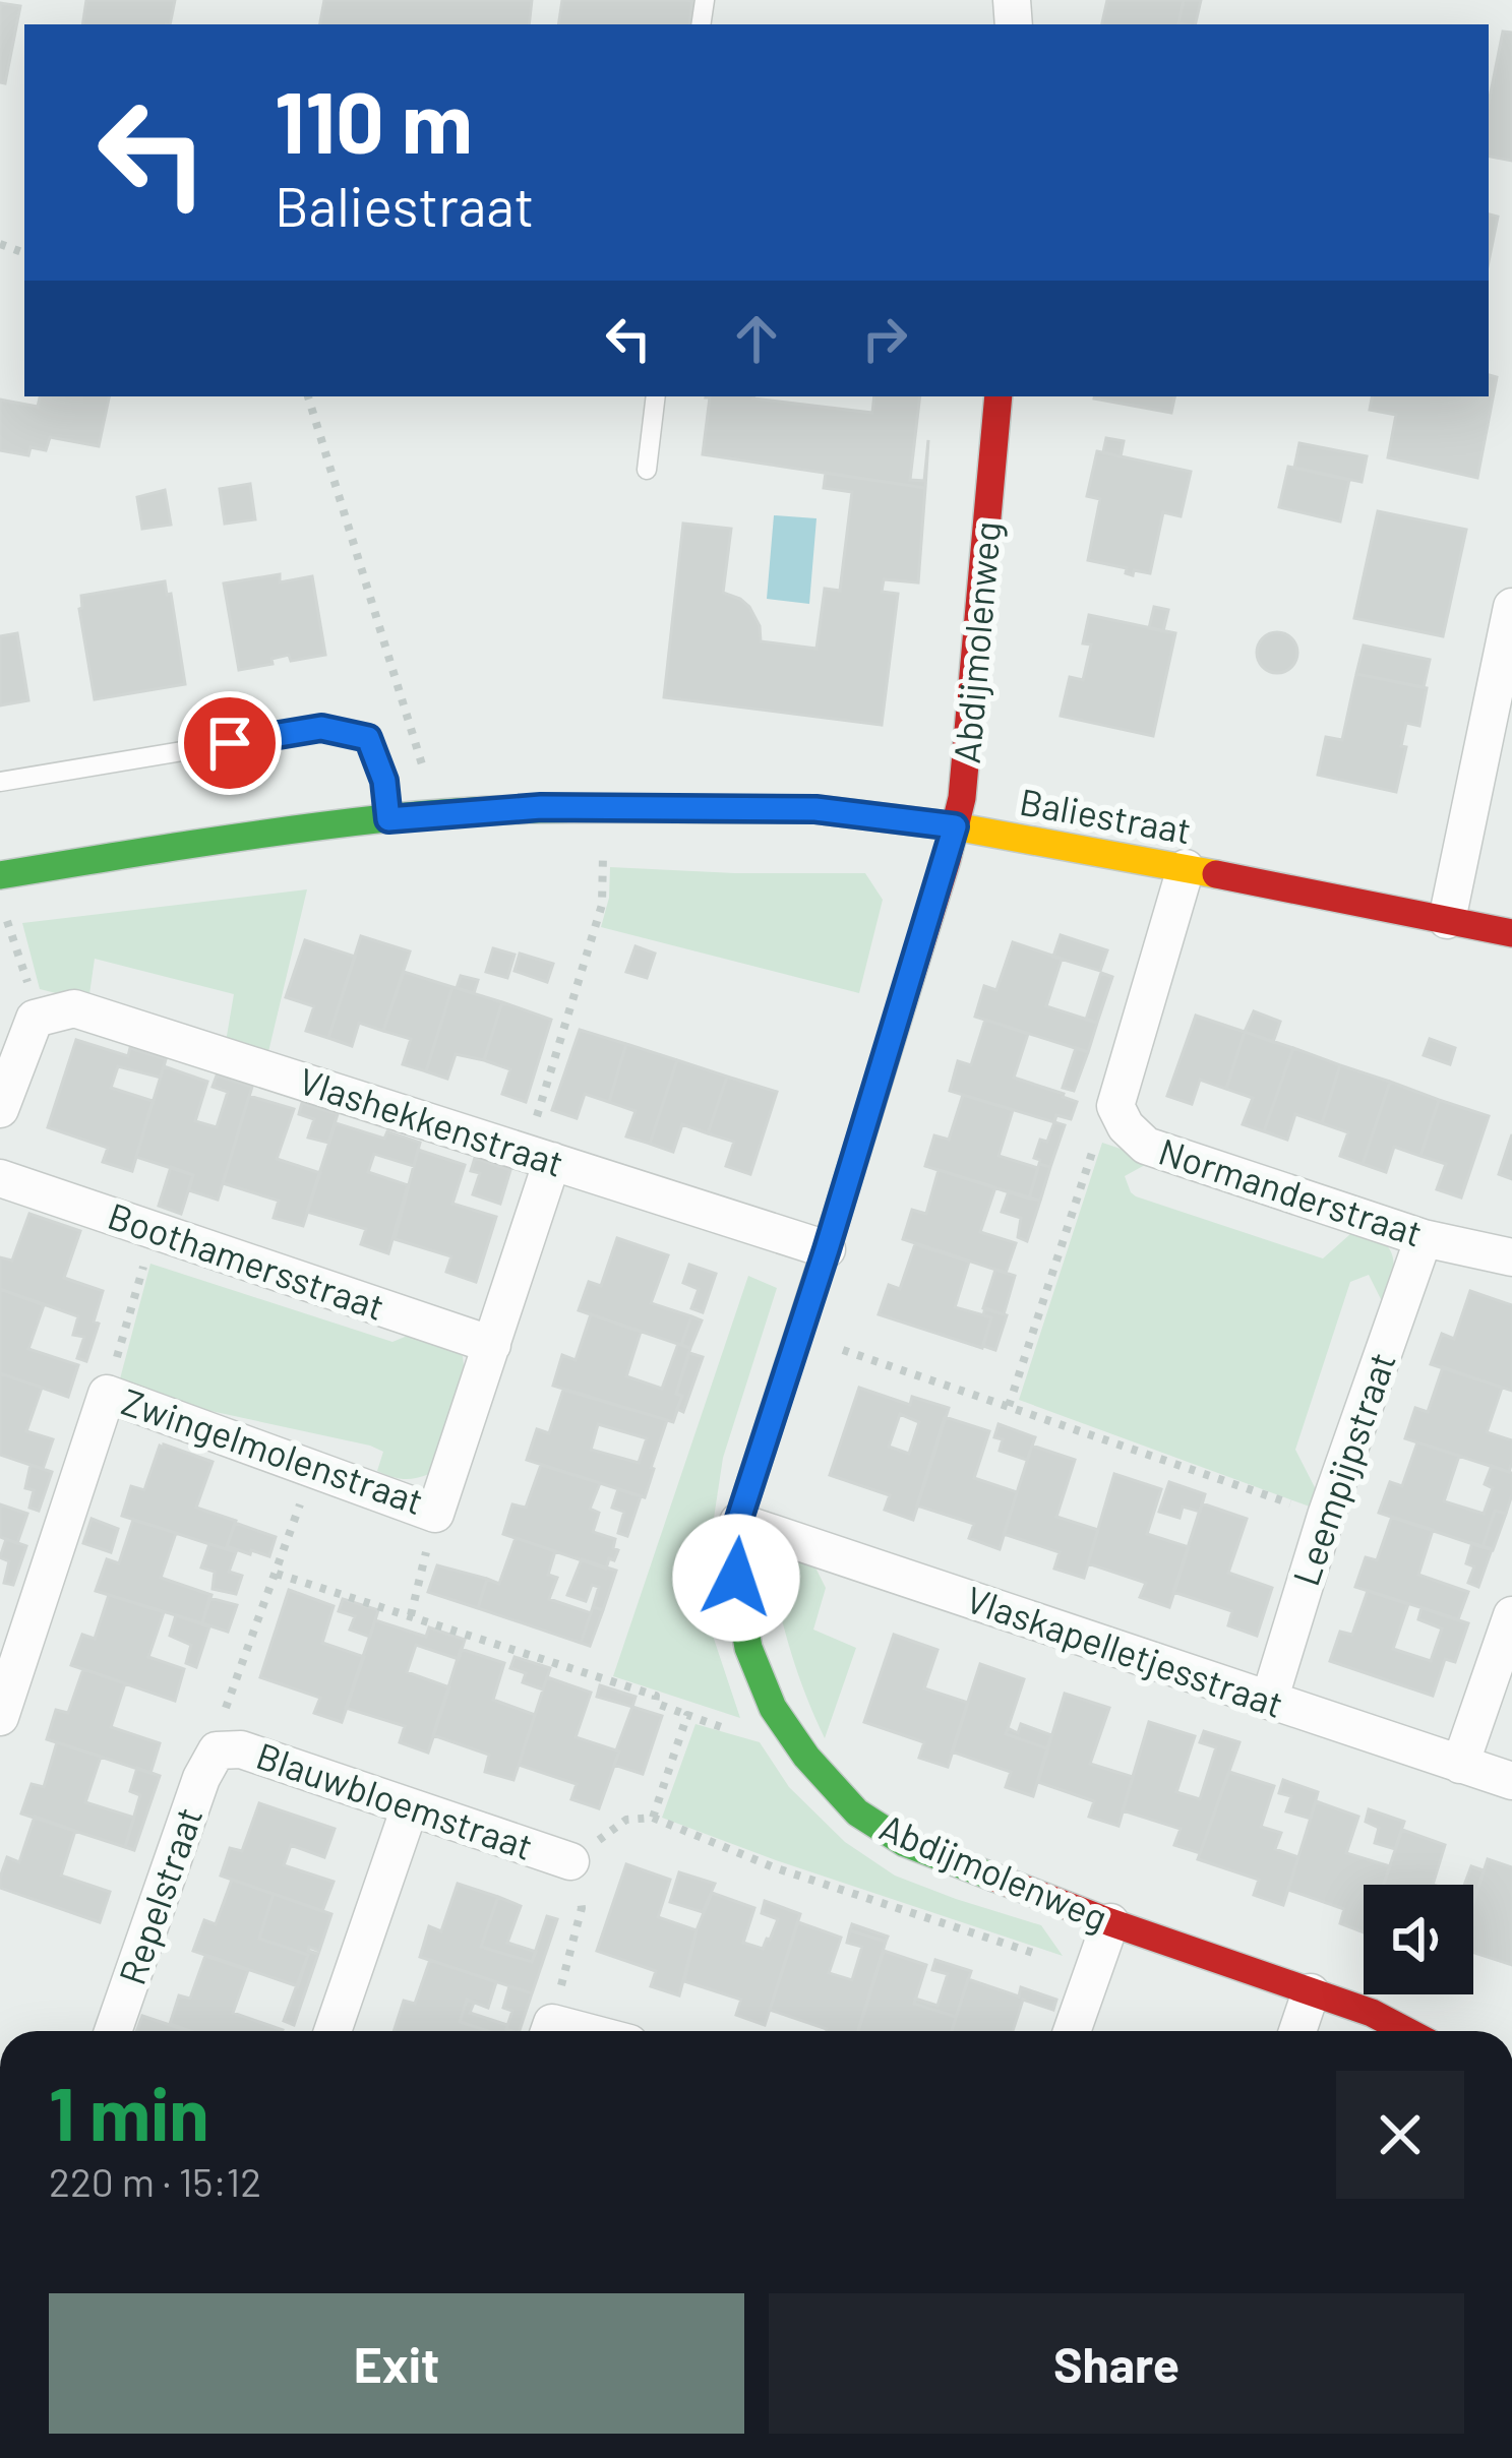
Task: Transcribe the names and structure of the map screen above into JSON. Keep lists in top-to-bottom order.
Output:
{
  "streets": {
    "street": [
      "Abdijmolenweg",
      "Baliestraat",
      "Vlashekkenstraat",
      "Normanderstraat",
      "Boothamersstraat",
      "Zwingelmolenstraat",
      "Leempijpstraat",
      "Vlaskapelletjesstraat",
      "Blauwbloemstraat",
      "Repelstraat"
    ]
  },
  "crossings": [
    ["Abdijmolenweg", "Baliestraat"],
    ["Abdijmolenweg", "Vlashekkenstraat"],
    ["Abdijmolenweg", "Vlaskapelletjesstraat"],
    ["Baliestraat", "Normanderstraat"],
    ["Vlashekkenstraat", "Zwingelmolenstraat"],
    ["Normanderstraat", "Leempijpstraat"],
    ["Boothamersstraat", "Zwingelmolenstraat"],
    ["Leempijpstraat", "Vlaskapelletjesstraat"],
    ["Blauwbloemstraat", "Repelstraat"]
  ],
  "page": {
    "turn": ["110 m", "Baliestraat"],
    "heading": ["1 min", "220 m · 15:12"],
    "buttons": ["Exit", "Share"]
  }
}
